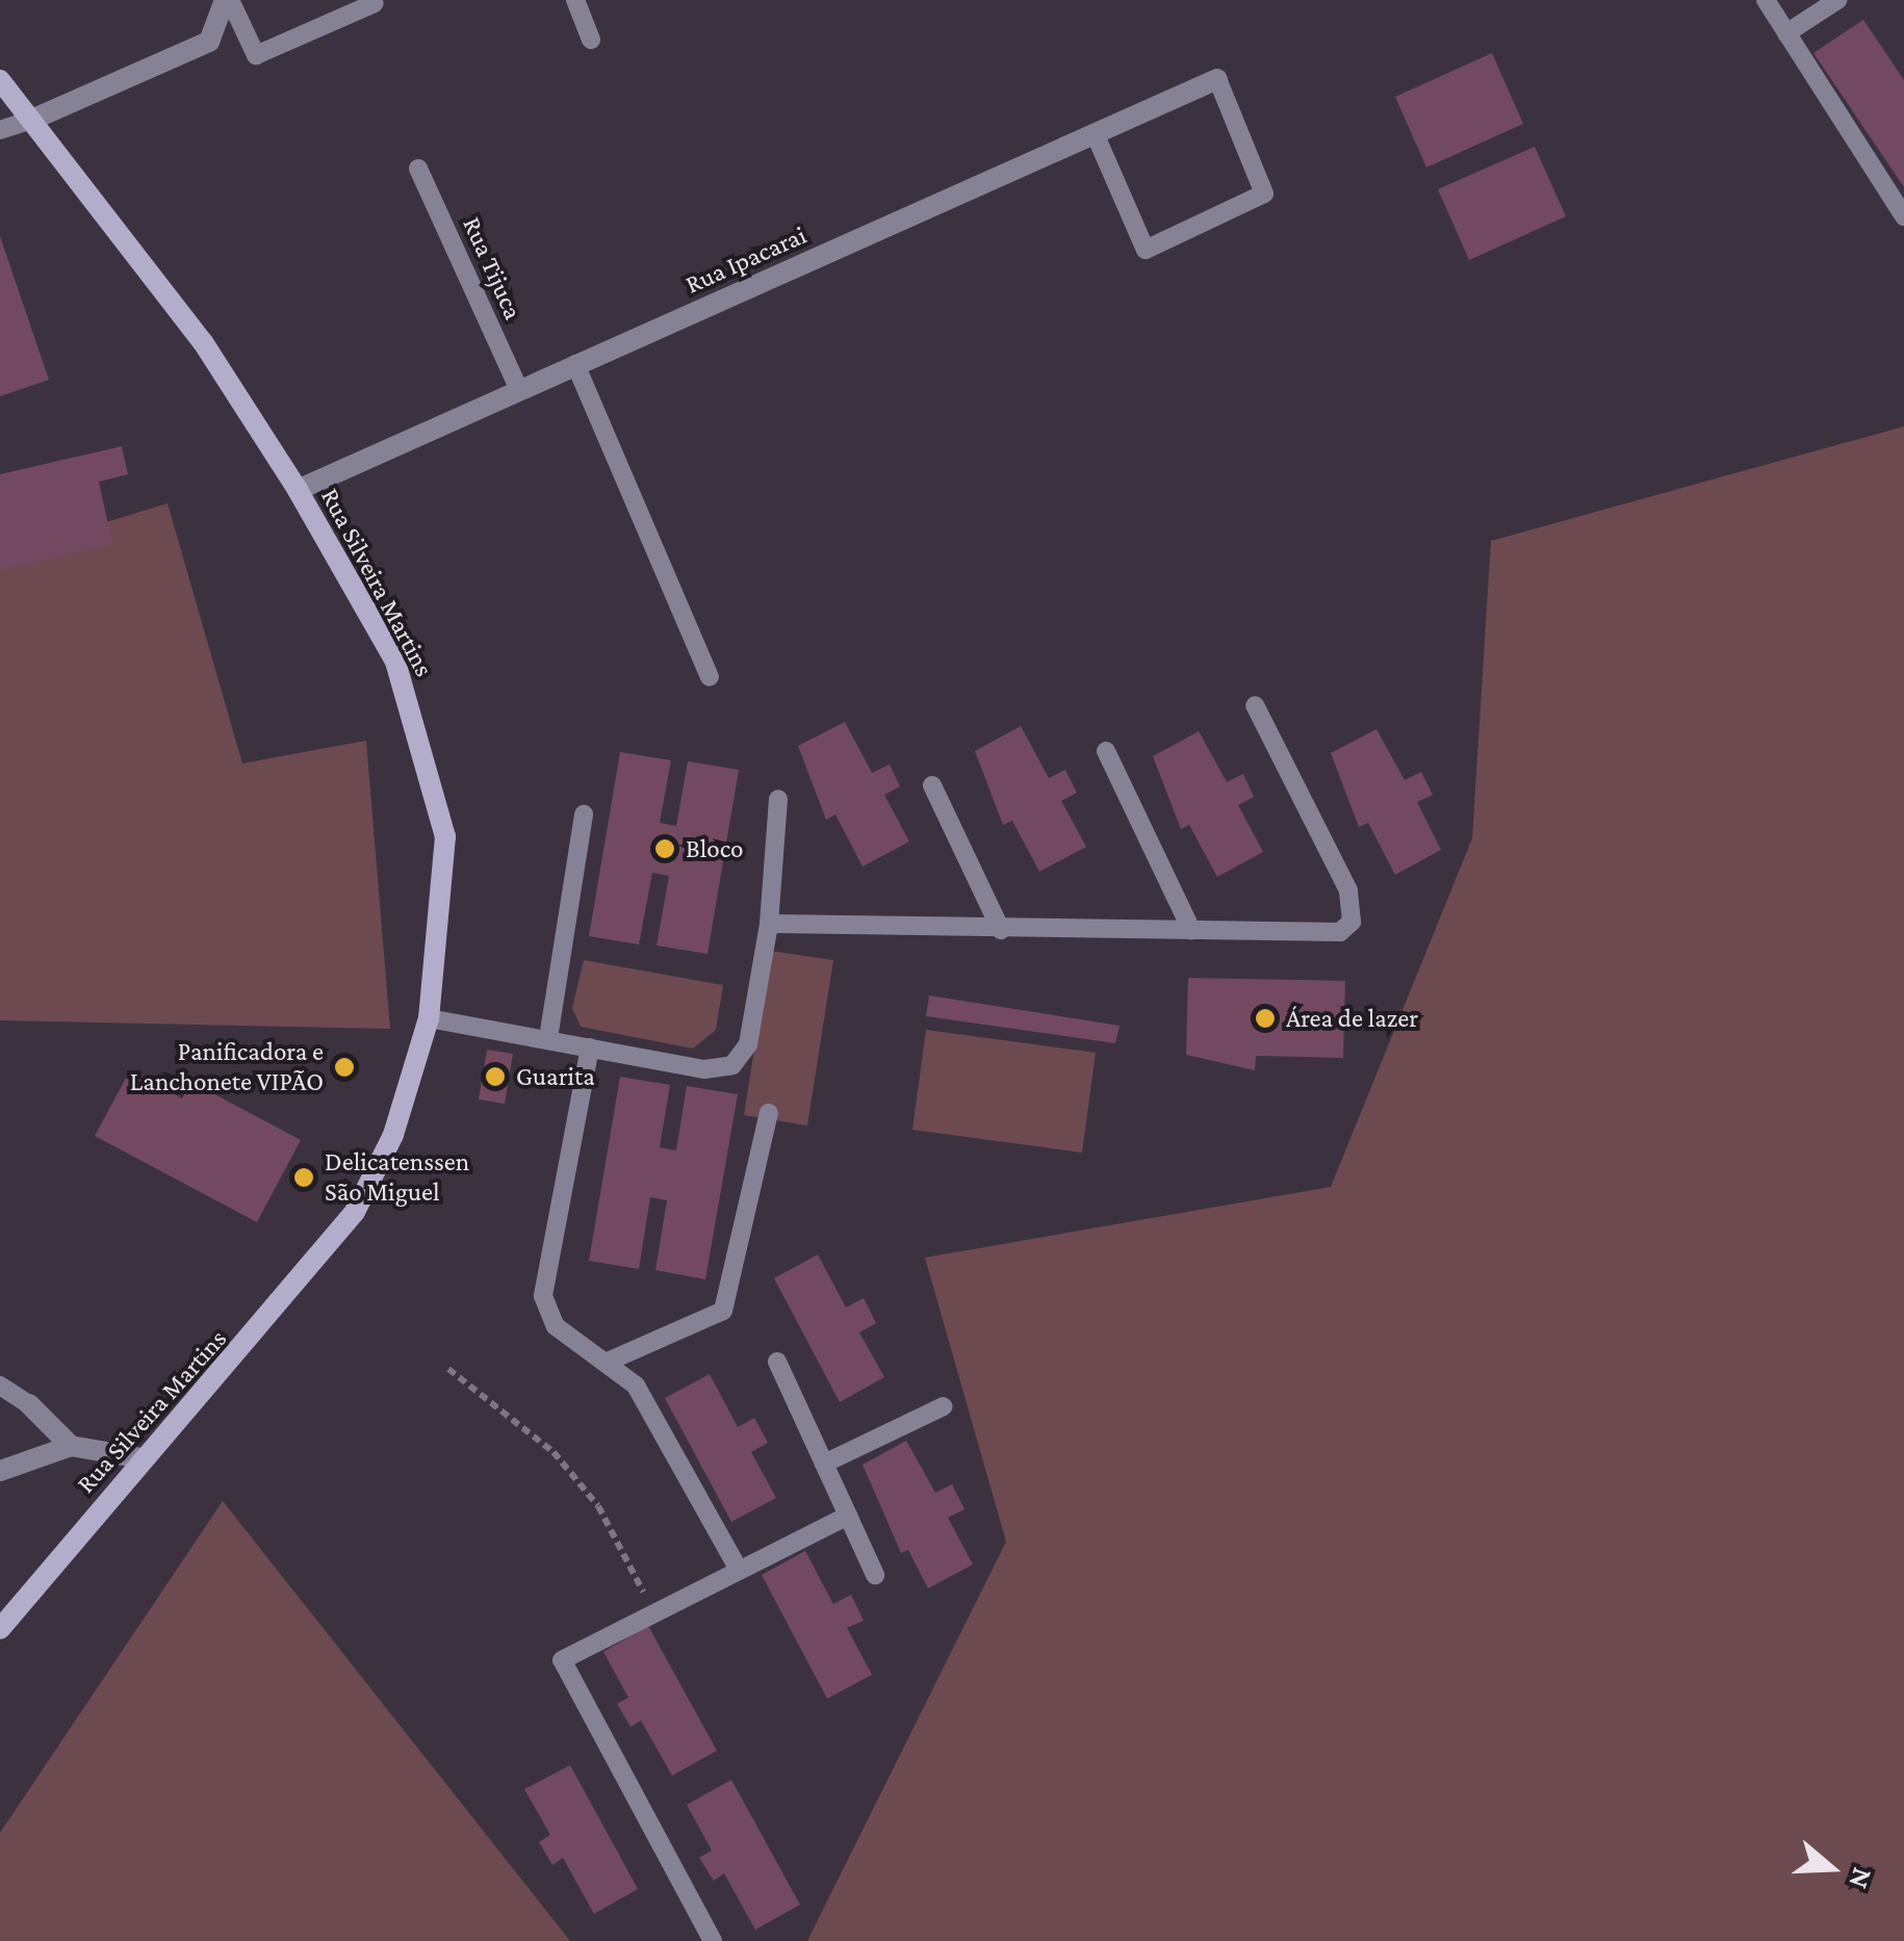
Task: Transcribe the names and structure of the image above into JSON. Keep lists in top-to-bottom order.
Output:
{
  "streets": {
    "main road": ["Rua Silveira Martins"],
    "street": ["Rua Ipacarai"],
    "lane": ["Rua Tijuca"]
  },
  "crossings": [
    ["Rua Ipacarai", "Rua Tijuca"],
    ["Rua Ipacarai", "Rua Silveira Martins"]
  ],
  "places": [
    "Bloco",
    "Área de lazer",
    "Panificadora e Lanchonete VIPÃO",
    "Guarita",
    "Delicatenssen São Miguel"
  ],
  "north": "right"
}
